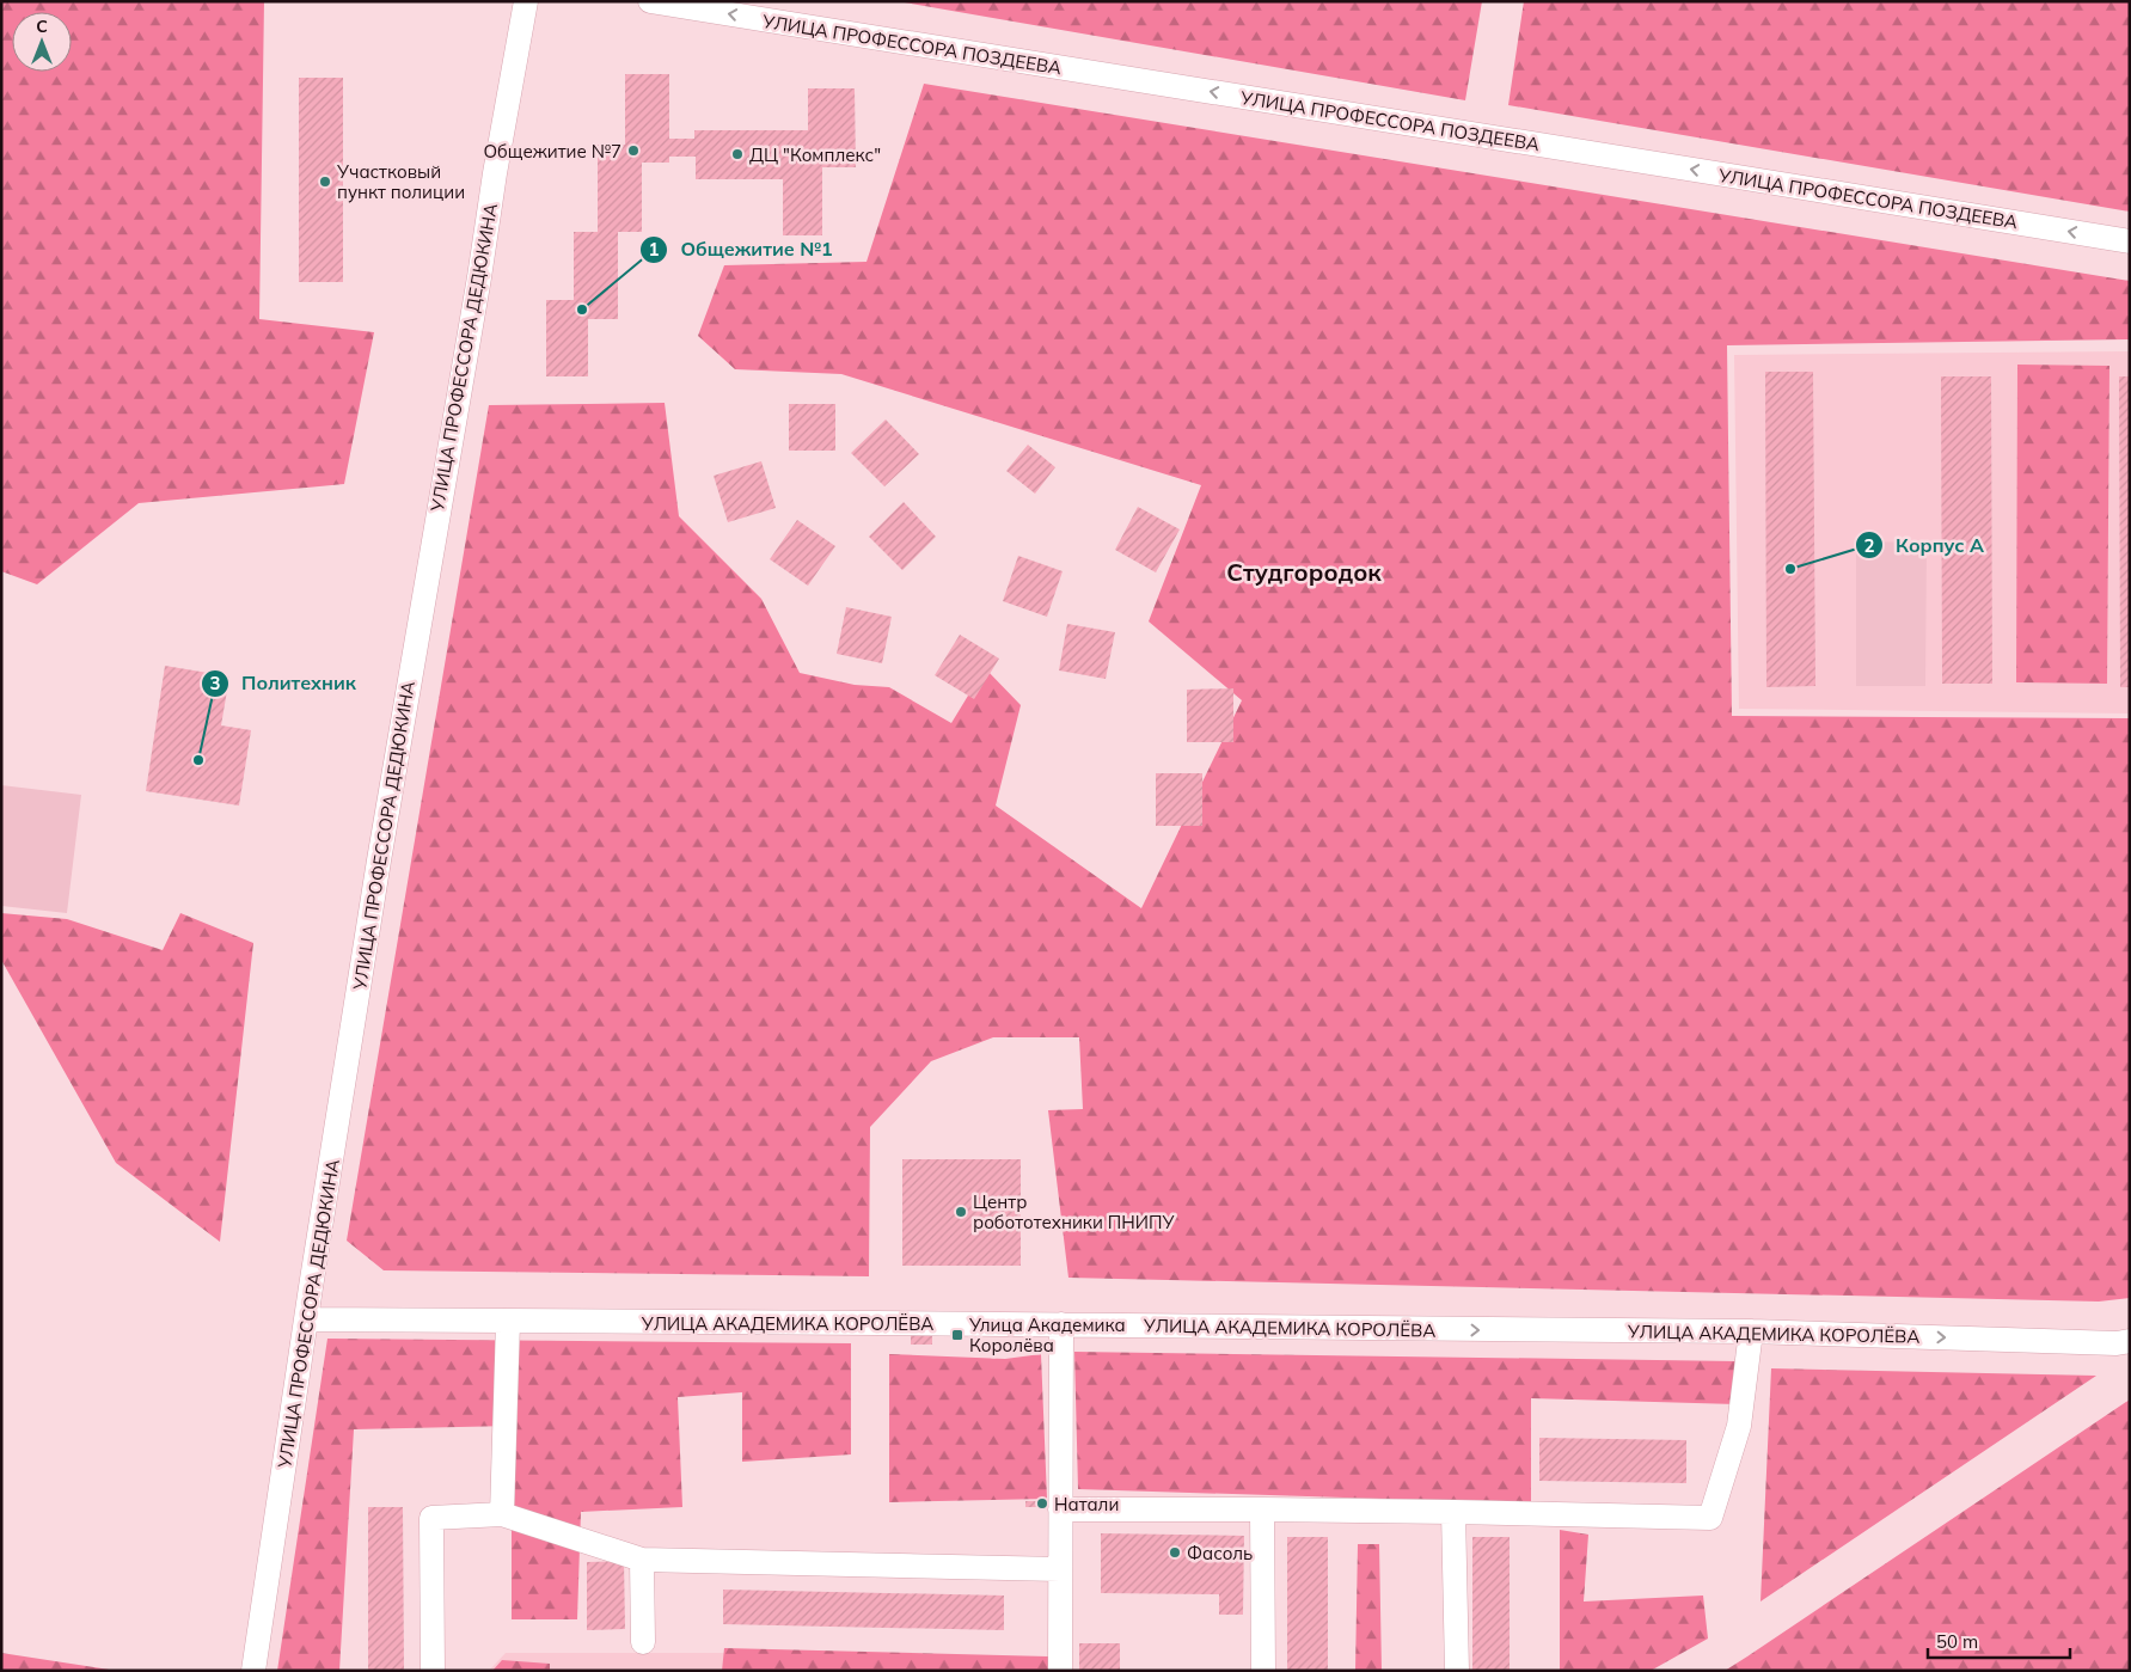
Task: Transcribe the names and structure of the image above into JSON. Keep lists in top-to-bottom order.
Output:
{
  "streets": {
    "street": ["УЛИЦА ПРОФЕССОРА ПОЗДЕЕВА", "УЛИЦА ПРОФЕССОРА ДЕДЮКИНА", "УЛИЦА АКАДЕМИКА КОРОЛЁВА"]
  },
  "crossings": [
    ["УЛИЦА ПРОФЕССОРА ДЕДЮКИНА", "УЛИЦА АКАДЕМИКА КОРОЛЁВА"]
  ],
  "one_way": ["УЛИЦА ПРОФЕССОРА ПОЗДЕЕВА"],
  "districts": ["Студгородок"],
  "places": {
    "other": [
      "Общежитие №7",
      "ДЦ \"Комплекс\"",
      "Участковый пункт полиции",
      "Общежитие №1",
      "Корпус А",
      "Политехник",
      "Центр робототехники ПНИПУ",
      "Натали",
      "Фасоль"
    ],
    "transit": ["Улица Академика Королёва"]
  },
  "scale_bar": "50 m",
  "north": "top"
}
